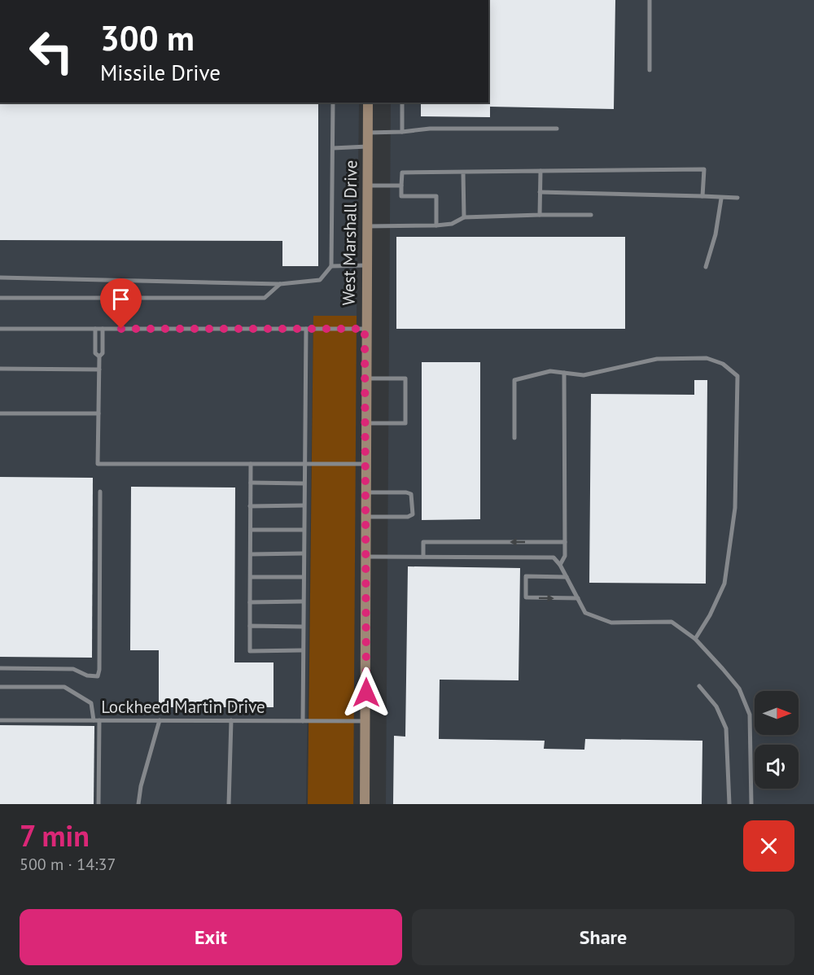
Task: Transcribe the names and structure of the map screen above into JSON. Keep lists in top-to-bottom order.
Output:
{
  "streets": {
    "main road": ["West Marshall Drive"],
    "lane": ["Lockheed Martin Drive"]
  },
  "crossings": [
    ["West Marshall Drive", "Lockheed Martin Drive"]
  ],
  "north": "right",
  "page": {
    "turn": ["300 m", "Missile Drive"],
    "heading": ["7 min", "500 m · 14:37"],
    "buttons": ["Exit", "Share"]
  }
}
